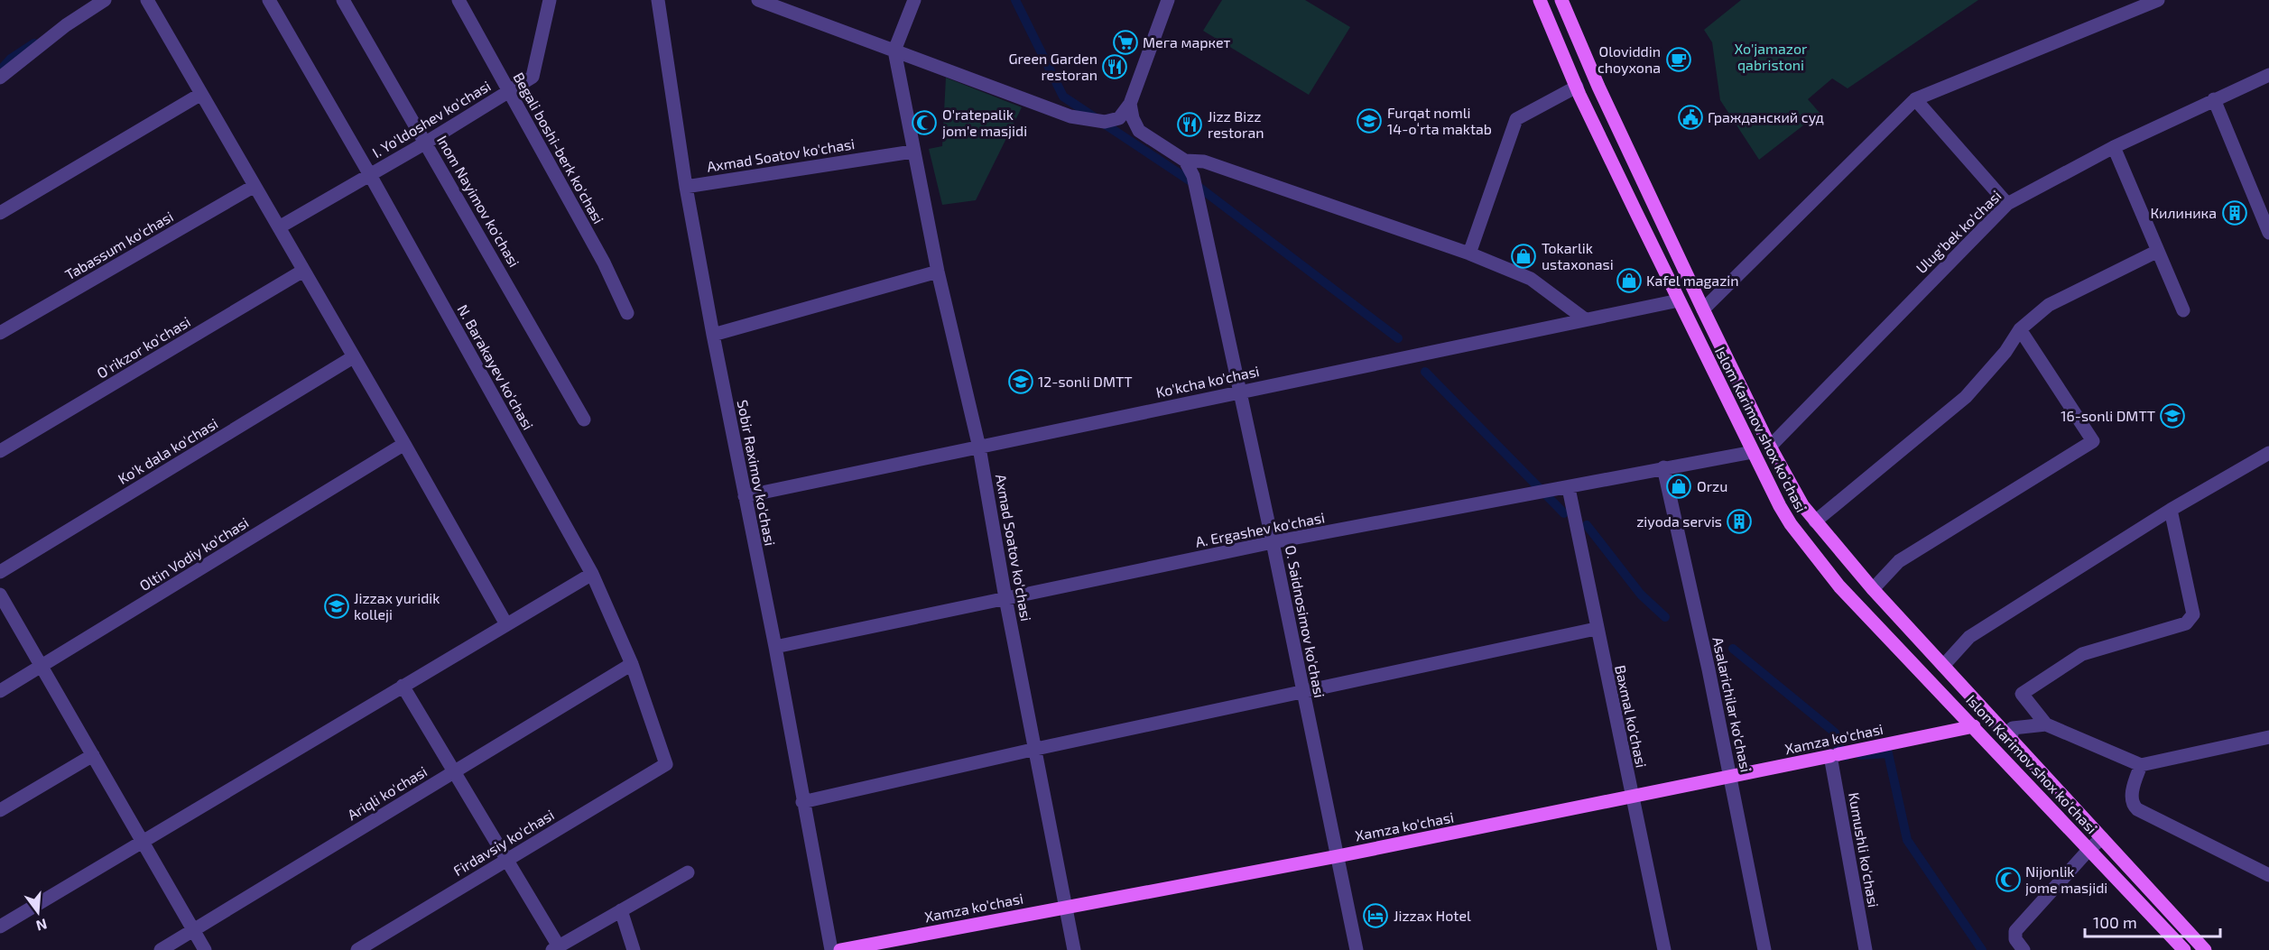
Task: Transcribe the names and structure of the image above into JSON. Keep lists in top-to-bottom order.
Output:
{
  "streets": {
    "main road": ["Islom Karimov shox ko'chasi", "Xamza ko'chasi"],
    "street": [
      "I. Yo'ldoshev ko'chasi",
      "Begali boshi-berk ko'chasi",
      "Axmad Soatov ko'chasi",
      "Inom Nayimov ko'chasi",
      "Ulug'bek ko'chasi",
      "Tabassum ko'chasi",
      "O'rikzor ko'chasi",
      "N. Barakayev ko'chasi",
      "Ko'kcha ko'chasi",
      "Ko'k dala ko'chasi",
      "Sobir Raximov ko'chasi",
      "A. Ergashev ko'chasi",
      "Oltin Vodiy ko'chasi",
      "O. Saidnosimov ko'chasi",
      "Asalarichilar ko'chasi",
      "Baxmal ko'chasi",
      "Ariqli ko'chasi",
      "Firdavsiy ko'chasi",
      "Kumushli ko'chasi"
    ]
  },
  "crossings": [
    ["I. Yo'ldoshev ko'chasi", "Begali boshi-berk ko'chasi"],
    ["I. Yo'ldoshev ko'chasi", "Inom Nayimov ko'chasi"],
    ["I. Yo'ldoshev ko'chasi", "N. Barakayev ko'chasi"],
    ["Axmad Soatov ko'chasi", "Ko'kcha ko'chasi"],
    ["Axmad Soatov ko'chasi", "Sobir Raximov ko'chasi"],
    ["Axmad Soatov ko'chasi", "A. Ergashev ko'chasi"],
    ["Axmad Soatov ko'chasi", "Xamza ko'chasi"],
    ["Ulug'bek ko'chasi", "Islom Karimov shox ko'chasi"],
    ["N. Barakayev ko'chasi", "Ariqli ko'chasi"],
    ["N. Barakayev ko'chasi", "Firdavsiy ko'chasi"],
    ["Ko'kcha ko'chasi", "Islom Karimov shox ko'chasi"],
    ["Ko'kcha ko'chasi", "Sobir Raximov ko'chasi"],
    ["Ko'kcha ko'chasi", "O. Saidnosimov ko'chasi"],
    ["Islom Karimov shox ko'chasi", "A. Ergashev ko'chasi"],
    ["Islom Karimov shox ko'chasi", "Xamza ko'chasi"],
    ["Sobir Raximov ko'chasi", "A. Ergashev ko'chasi"],
    ["A. Ergashev ko'chasi", "O. Saidnosimov ko'chasi"],
    ["A. Ergashev ko'chasi", "Asalarichilar ko'chasi"],
    ["A. Ergashev ko'chasi", "Baxmal ko'chasi"],
    ["O. Saidnosimov ko'chasi", "Xamza ko'chasi"],
    ["Asalarichilar ko'chasi", "Xamza ko'chasi"],
    ["Baxmal ko'chasi", "Xamza ko'chasi"],
    ["Xamza ko'chasi", "Kumushli ko'chasi"]
  ],
  "parks": ["Xo'jamazor qabristoni"],
  "places": {
    "supermarket": ["Мега маркет"],
    "cafe": ["Oloviddin choyxona"],
    "restaurant": ["Green Garden restoran", "Jizz Bizz restoran"],
    "public building": ["Гражданский суд"],
    "school or university": [
      "Furqat nomli 14-oʻrta maktab",
      "12-sonli DMTT",
      "16-sonli DMTT",
      "Jizzax yuridik kolleji"
    ],
    "mosque": ["O'ratepalik jom'e masjidi", "Nijonlik jome masjidi"],
    "building": ["Килиника", "ziyoda servis"],
    "shop": ["Tokarlik ustaxonasi", "Kafel magazin", "Orzu"],
    "hotel": ["Jizzax Hotel"]
  },
  "scale_bar": "100 m",
  "north": "bottom"
}
